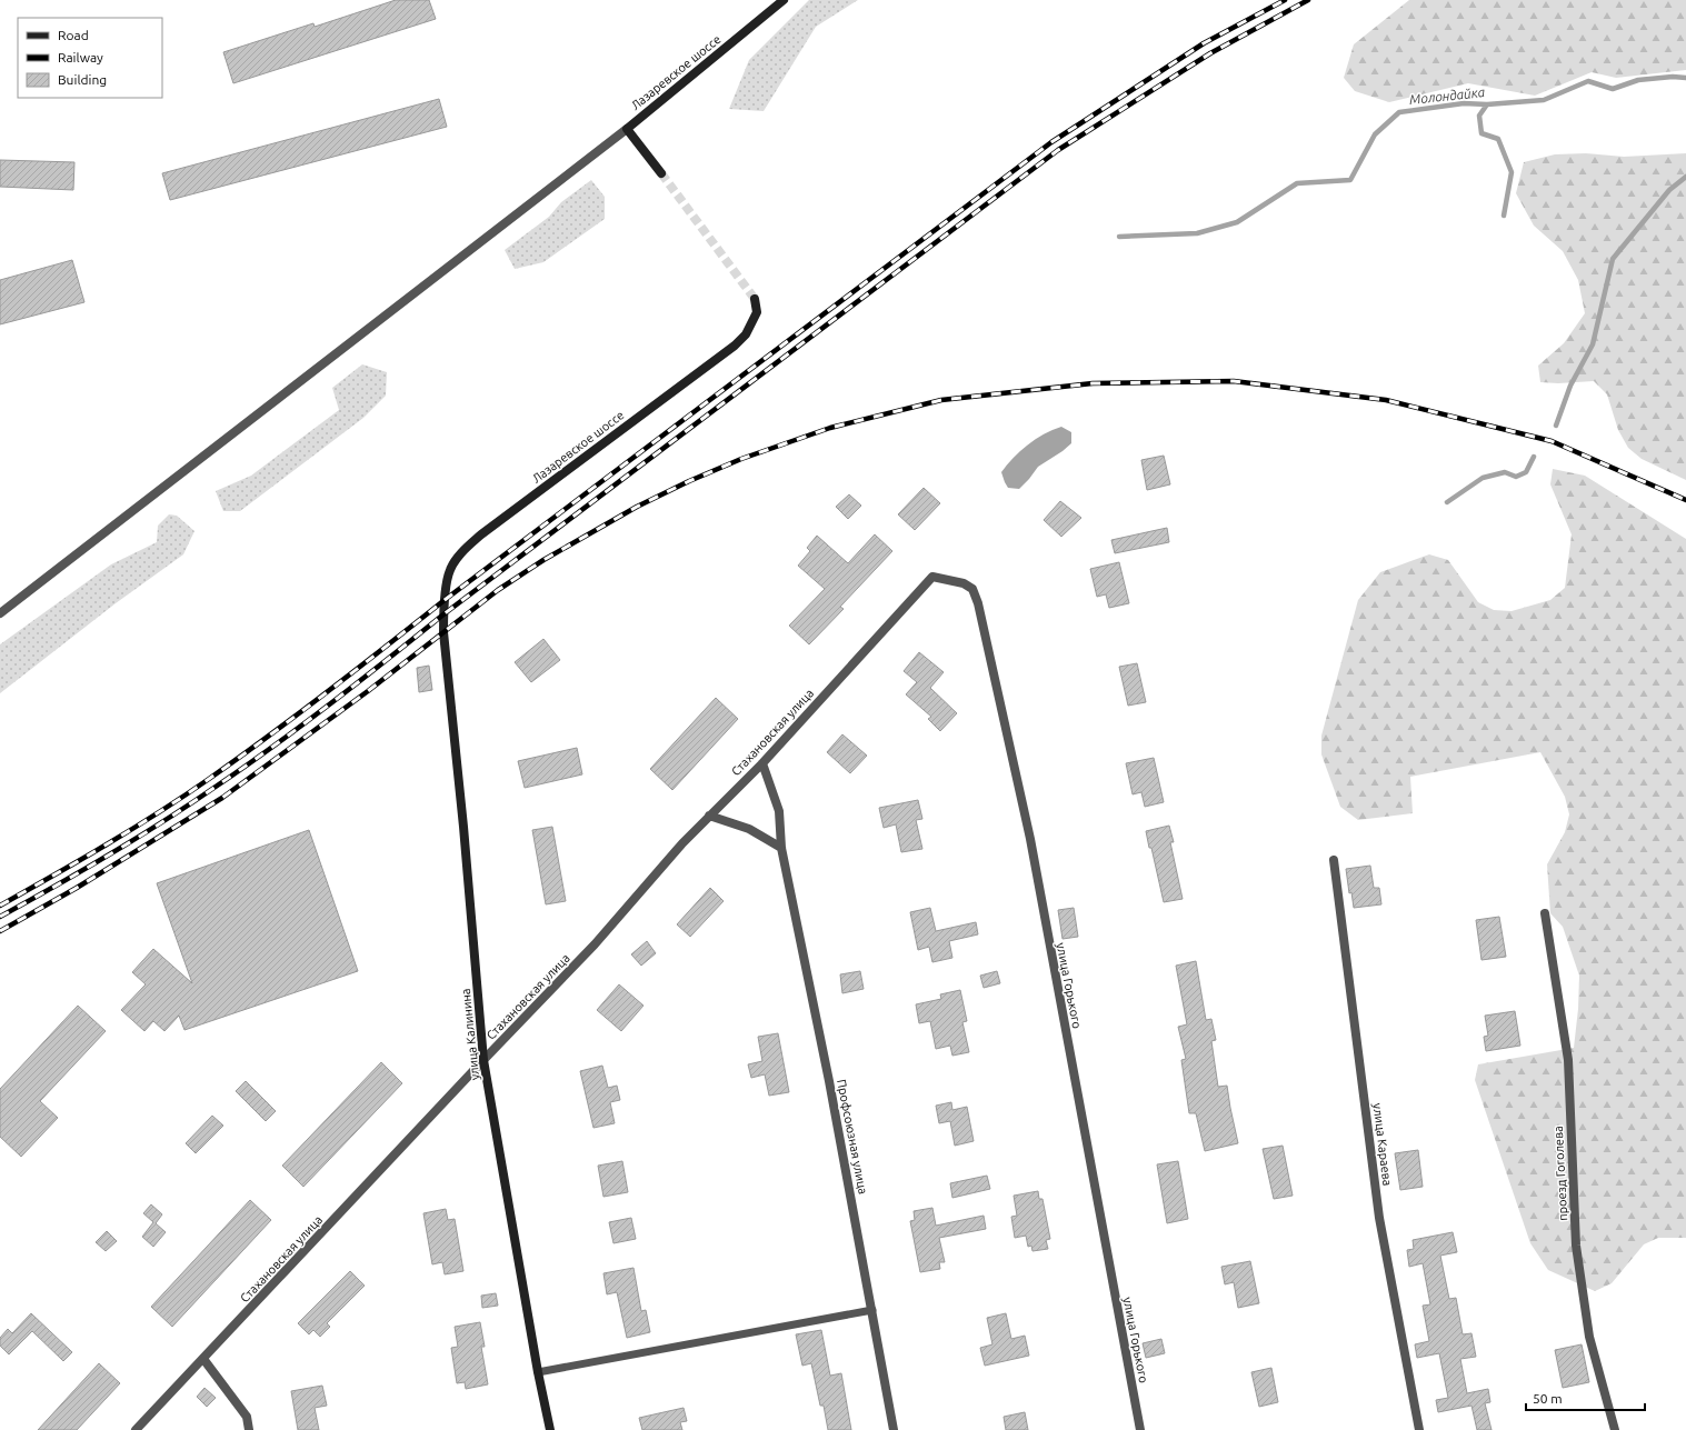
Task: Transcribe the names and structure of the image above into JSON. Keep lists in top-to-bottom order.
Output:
{
  "streets": {
    "street": [
      "Лазаревское шоссе",
      "Стахановская улица",
      "улица Горького",
      "улица Калинина",
      "Профсоюзная улица",
      "улица Караева",
      "проезд Гоголева"
    ]
  },
  "crossings": [
    ["Лазаревское шоссе", "улица Калинина"],
    ["Стахановская улица", "улица Горького"],
    ["Стахановская улица", "улица Калинина"],
    ["Стахановская улица", "Профсоюзная улица"]
  ],
  "water": ["Молондайка"],
  "legend": ["Road", "Railway", "Building"],
  "scale_bar": "50 m"
}
